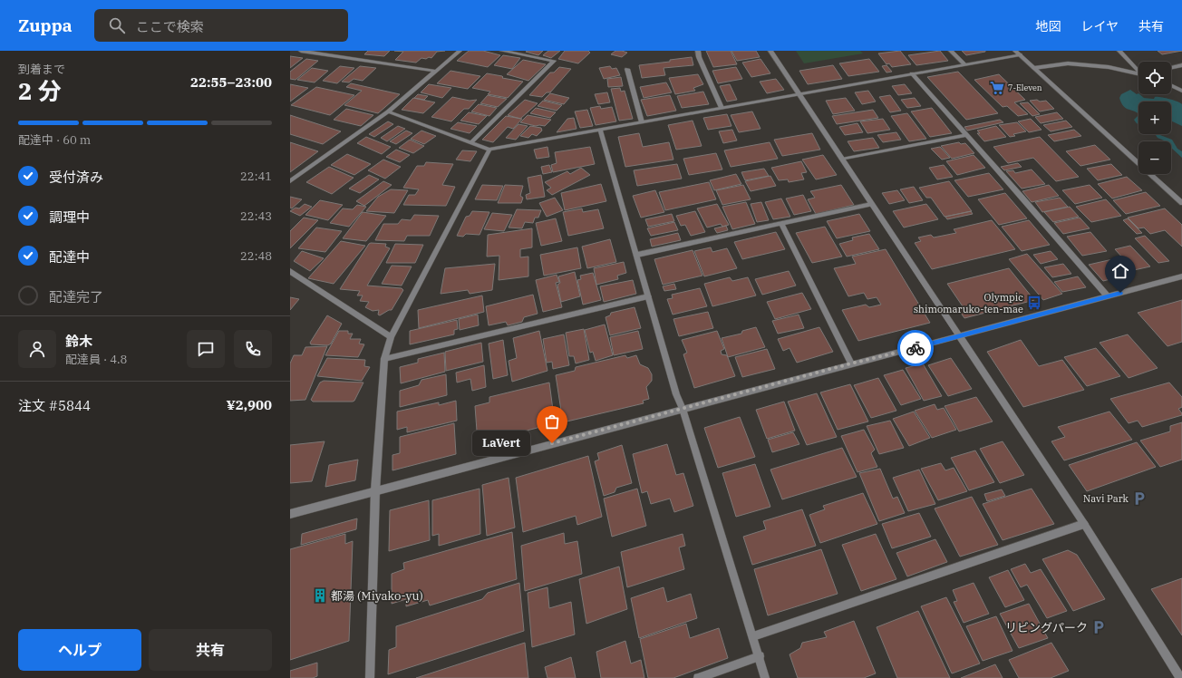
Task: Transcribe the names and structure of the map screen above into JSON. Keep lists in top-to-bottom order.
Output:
{
  "places": {
    "supermarket": ["7-Eleven"],
    "bus stop": ["Olympic shimomaruko-ten-mae"],
    "other": ["LaVert"],
    "parking": ["Navi Park", "リビングパーク"],
    "building": ["都湯 (Miyako-yu)"]
  },
  "page": {
    "header": "Zuppa",
    "search": "ここで検索",
    "nav": ["地図", "レイヤ", "共有"],
    "heading": ["2 分", "到着まで", "22:55–23:00"],
    "panel": [
      "鈴木",
      "配達員 · 4.8",
      "注文 #5844",
      "¥2,900"
    ],
    "map_buttons": ["+", "−"],
    "bar": "配達中 · 60 m",
    "list": [
      ["受付済み", "22:41"],
      ["調理中", "22:43"],
      ["配達中", "22:48"],
      "配達完了"
    ],
    "bubble": "LaVert",
    "buttons": ["ヘルプ", "共有"]
  }
}
